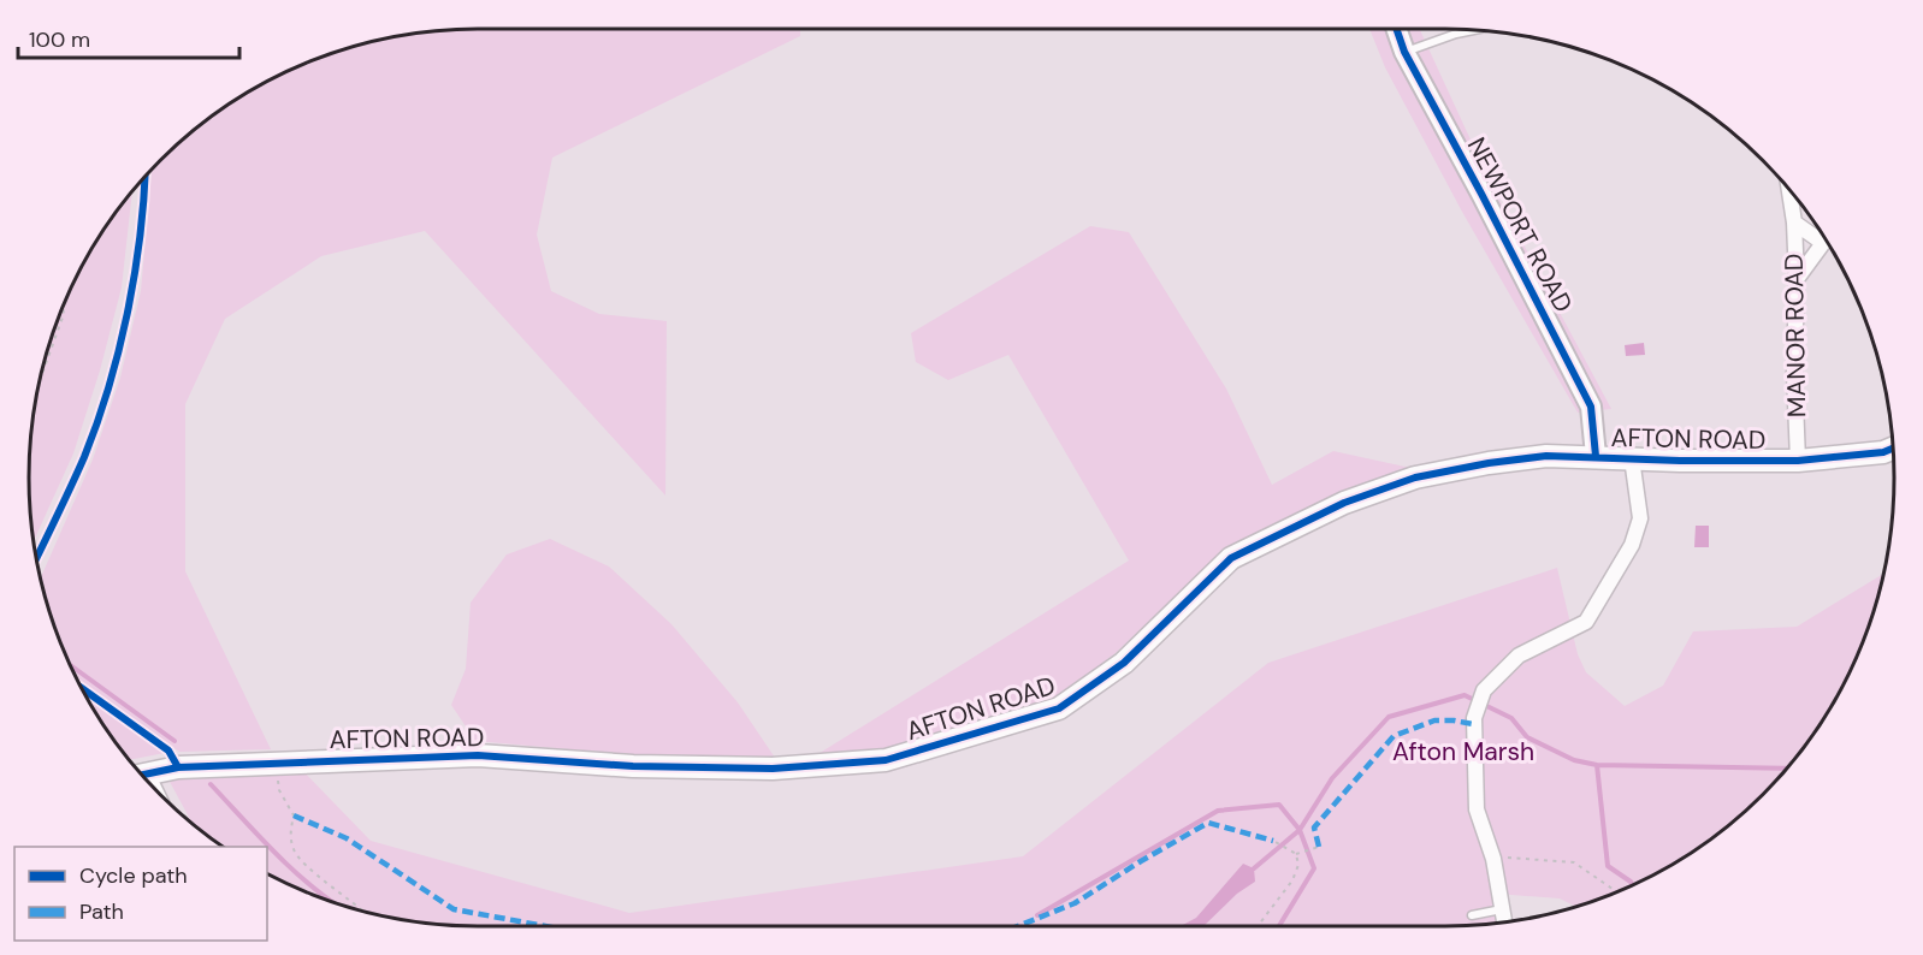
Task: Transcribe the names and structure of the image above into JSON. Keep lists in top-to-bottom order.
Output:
{
  "streets": {
    "main road": ["NEWPORT ROAD", "AFTON ROAD"],
    "street": ["MANOR ROAD"]
  },
  "crossings": [
    ["NEWPORT ROAD", "AFTON ROAD"],
    ["MANOR ROAD", "AFTON ROAD"]
  ],
  "parks": ["Afton Marsh"],
  "legend": ["Cycle path", "Path"],
  "scale_bar": "100 m"
}
